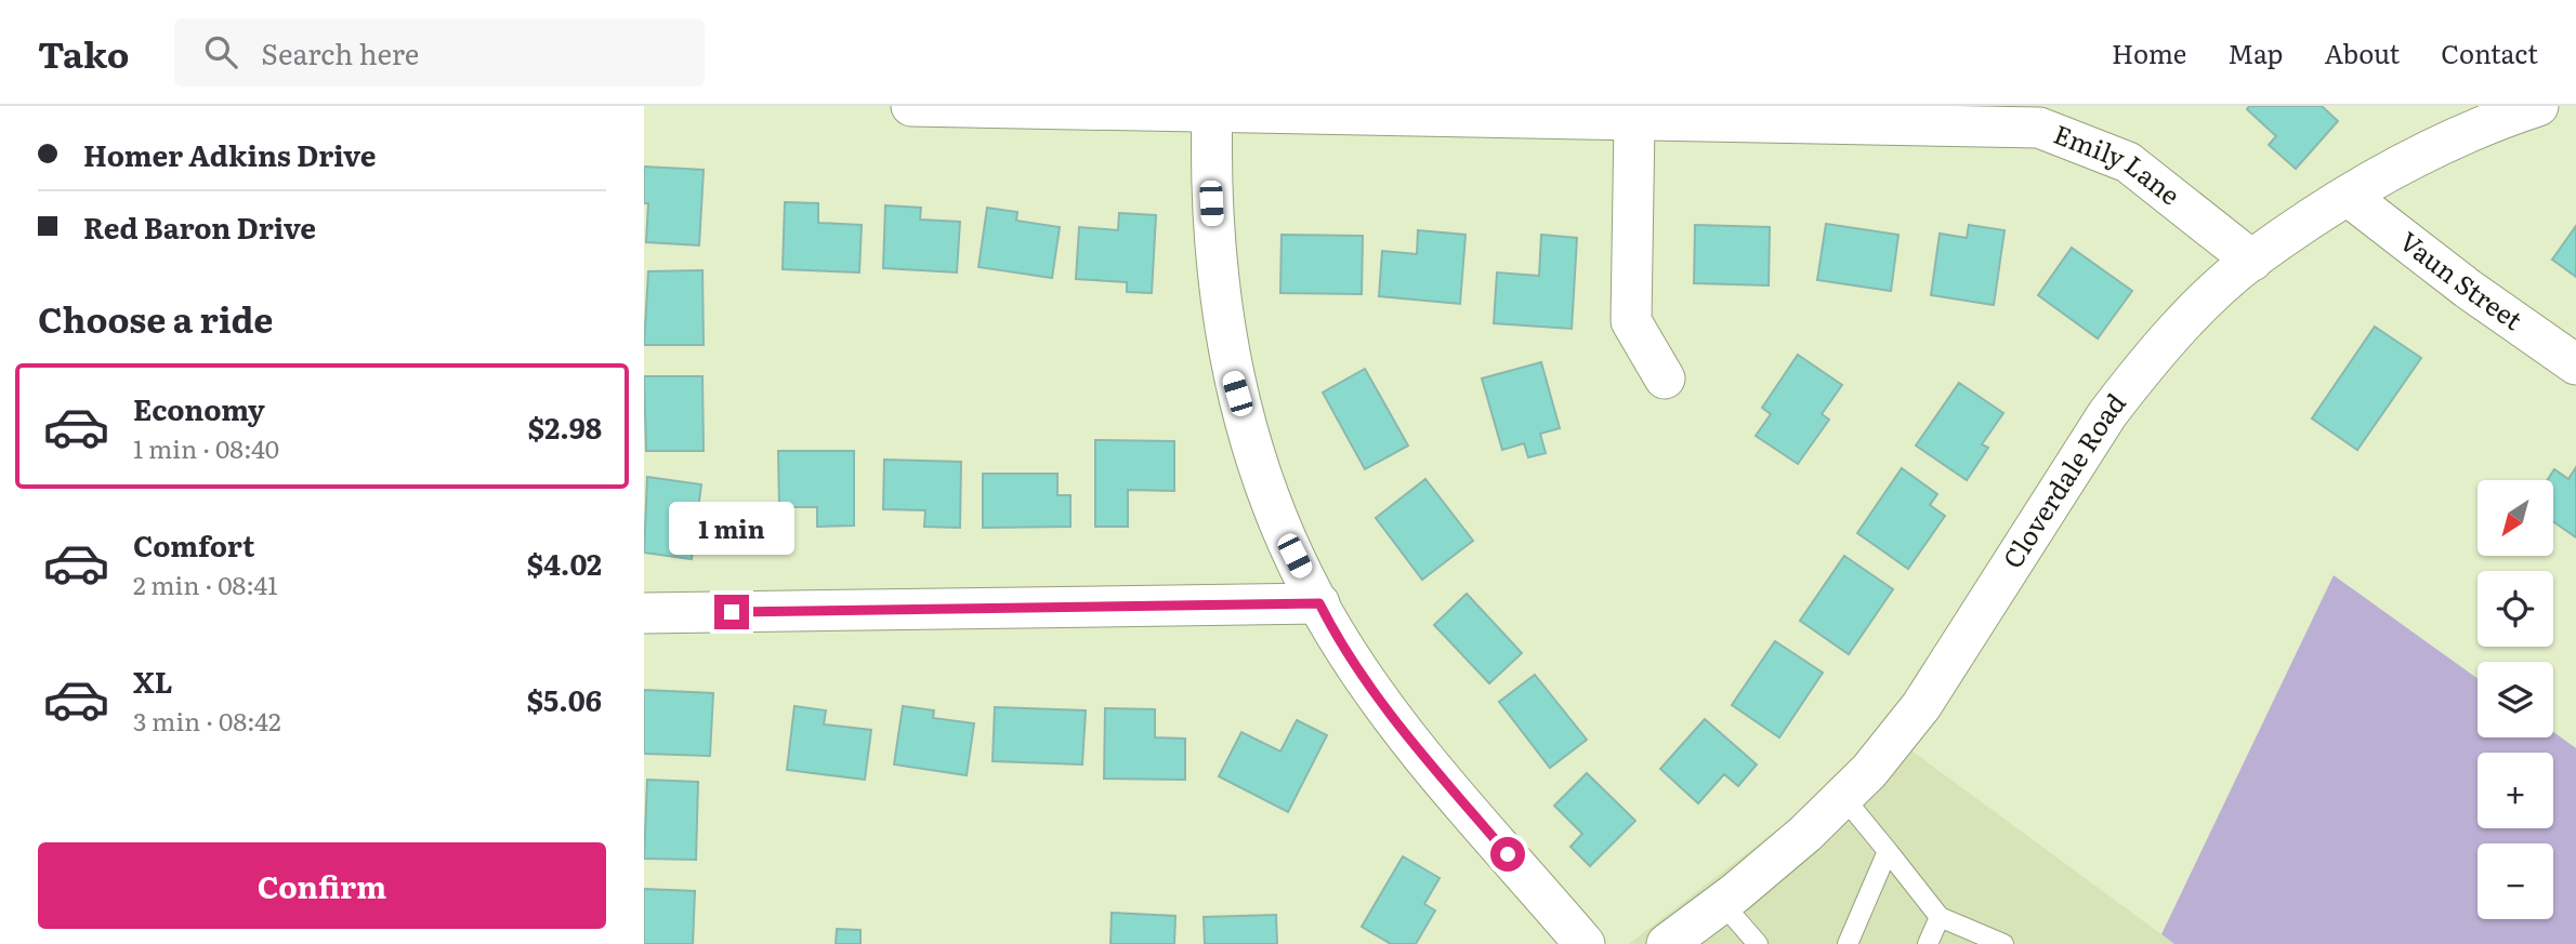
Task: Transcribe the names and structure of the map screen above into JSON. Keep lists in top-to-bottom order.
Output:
{
  "streets": {
    "street": ["Emily Lane", "Vaun Street", "Cloverdale Road"]
  },
  "crossings": [
    ["Emily Lane", "Cloverdale Road"],
    ["Vaun Street", "Cloverdale Road"]
  ],
  "north": "bottom left",
  "page": {
    "header": "Tako",
    "search": "Search here",
    "nav": [
      "Home",
      "Map",
      "About",
      "Contact"
    ],
    "banner": ["Homer Adkins Drive", "Red Baron Drive"],
    "heading": "Choose a ride",
    "list": [
      {
        "name": "Economy",
        "note": "1 min · 08:40",
        "value": "$2.98"
      },
      {
        "name": "Comfort",
        "note": "2 min · 08:41",
        "value": "$4.02"
      },
      {
        "name": "XL",
        "note": "3 min · 08:42",
        "value": "$5.06"
      }
    ],
    "map_buttons": ["+", "−"],
    "bubble": "1 min",
    "buttons": "Confirm"
  }
}
